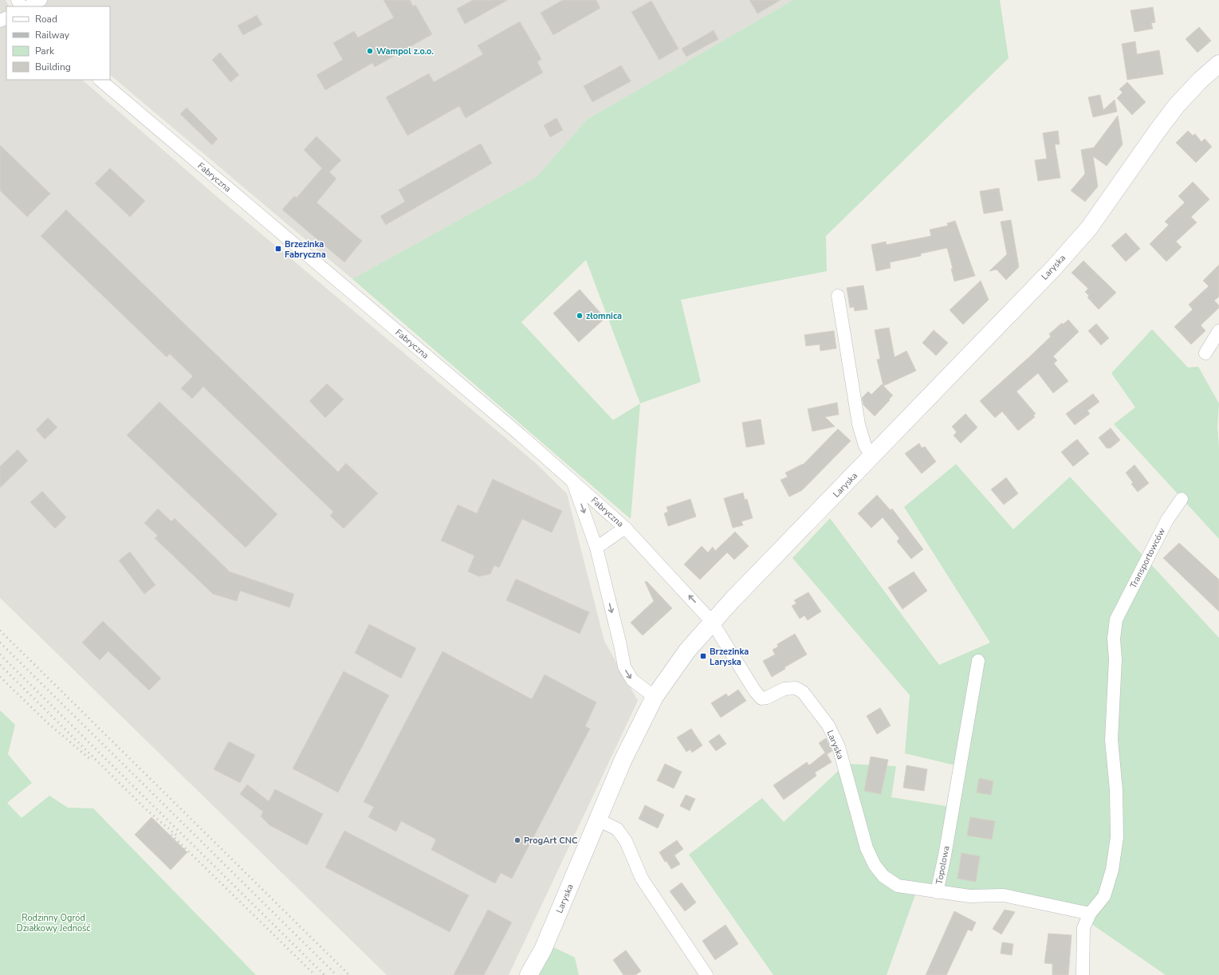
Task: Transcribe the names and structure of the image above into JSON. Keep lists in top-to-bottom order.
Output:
{
  "streets": {
    "street": [
      "Fabryczna",
      "Laryska",
      "Transportowców",
      "Topolowa"
    ]
  },
  "crossings": [
    ["Fabryczna", "Laryska"],
    ["Laryska", "Topolowa"],
    ["Transportowców", "Topolowa"]
  ],
  "parks": ["Rodzinny Ogród Działkowy Jedność"],
  "places": {
    "other": ["Wampol z.o.o.", "złomnica", "ProgArt CNC"],
    "transit": ["Brzezinka Fabryczna", "Brzezinka Laryska"]
  },
  "legend": [
    "Road",
    "Railway",
    "Park",
    "Building"
  ]
}
